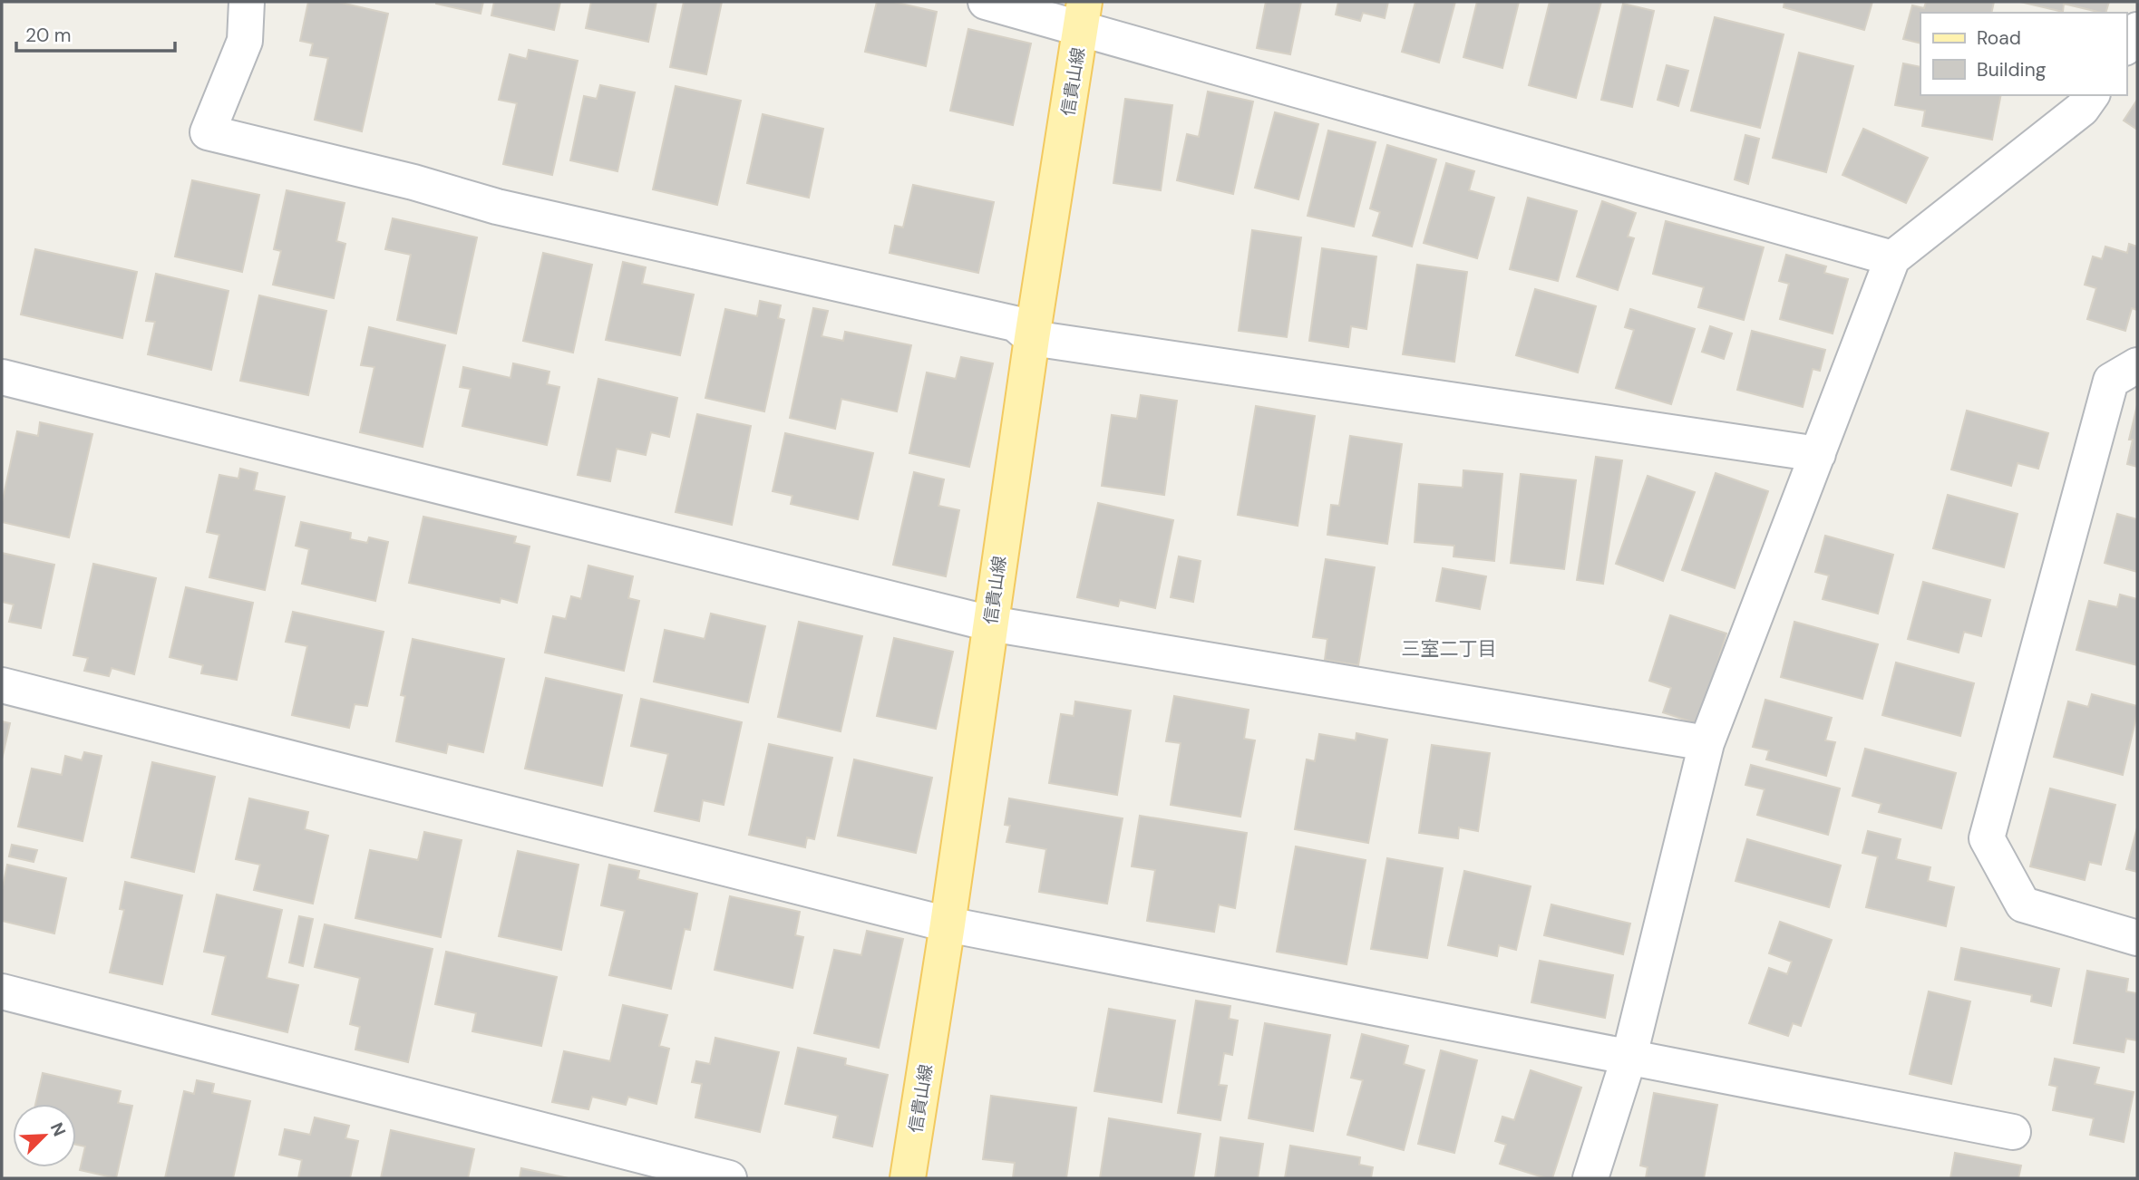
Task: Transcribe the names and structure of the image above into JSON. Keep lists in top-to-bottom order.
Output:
{
  "streets": {
    "main road": ["信貴山線"]
  },
  "districts": ["三室二丁目"],
  "legend": ["Road", "Building"],
  "scale_bar": "20 m",
  "north": "top right"
}
